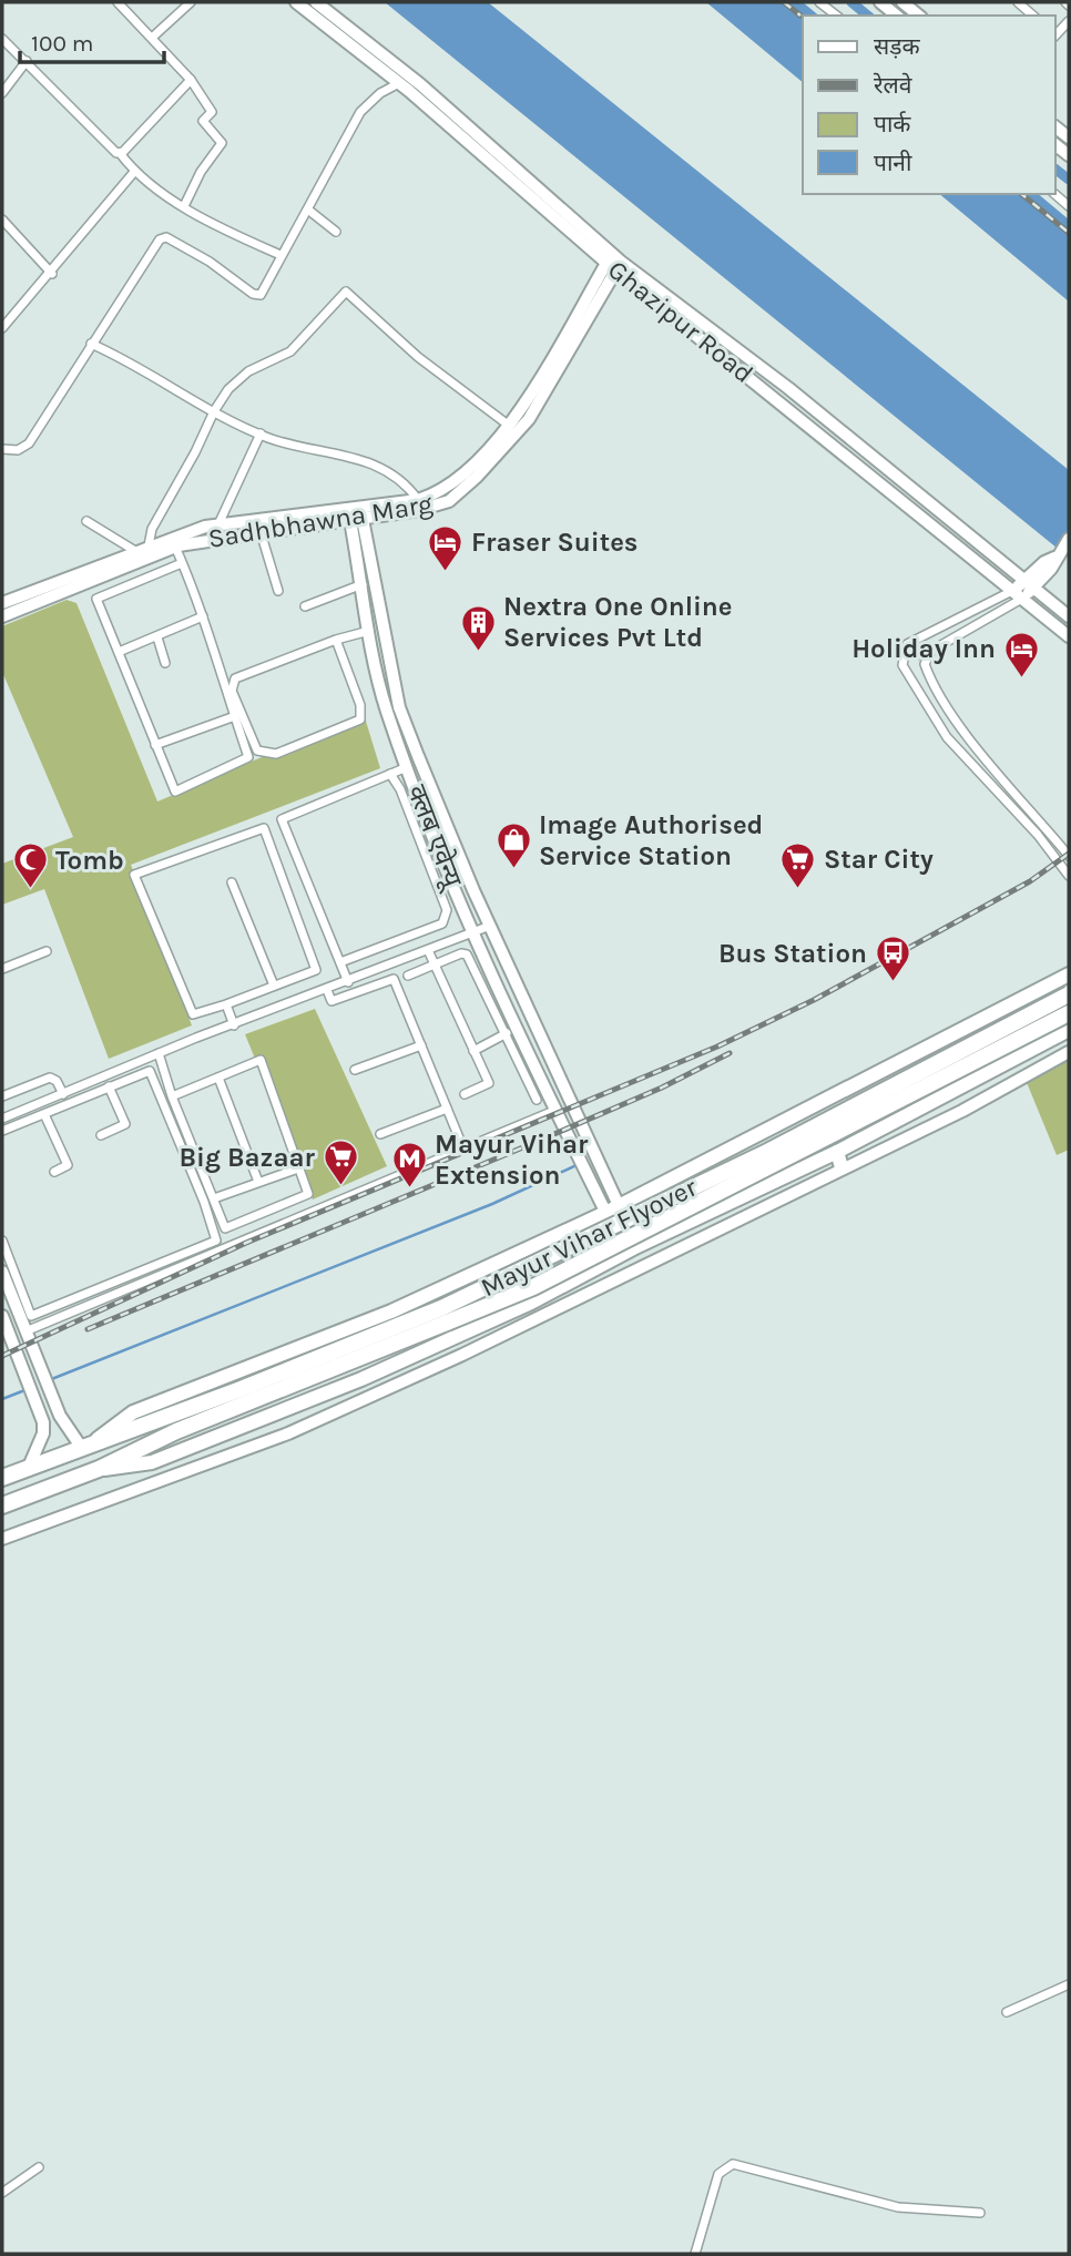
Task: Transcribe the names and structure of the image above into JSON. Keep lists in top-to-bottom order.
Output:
{
  "streets": {
    "highway": ["Mayur Vihar Flyover"],
    "street": ["Ghazipur Road", "Sadhbhawna Marg", "क्लब एवेन्यू"]
  },
  "crossings": [
    ["Ghazipur Road", "Sadhbhawna Marg"],
    ["Sadhbhawna Marg", "क्लब एवेन्यू"]
  ],
  "places": {
    "hotel": ["Fraser Suites", "Holiday Inn"],
    "building": ["Nextra One Online Services Pvt Ltd"],
    "shop": ["Image Authorised Service Station"],
    "supermarket": ["Star City", "Big Bazaar"],
    "mosque": ["Tomb"],
    "bus stop": ["Bus Station"],
    "metro station": ["Mayur Vihar Extension"]
  },
  "legend": [
    "सड़क",
    "रेलवे",
    "पार्क",
    "पानी"
  ],
  "scale_bar": "100 m"
}
